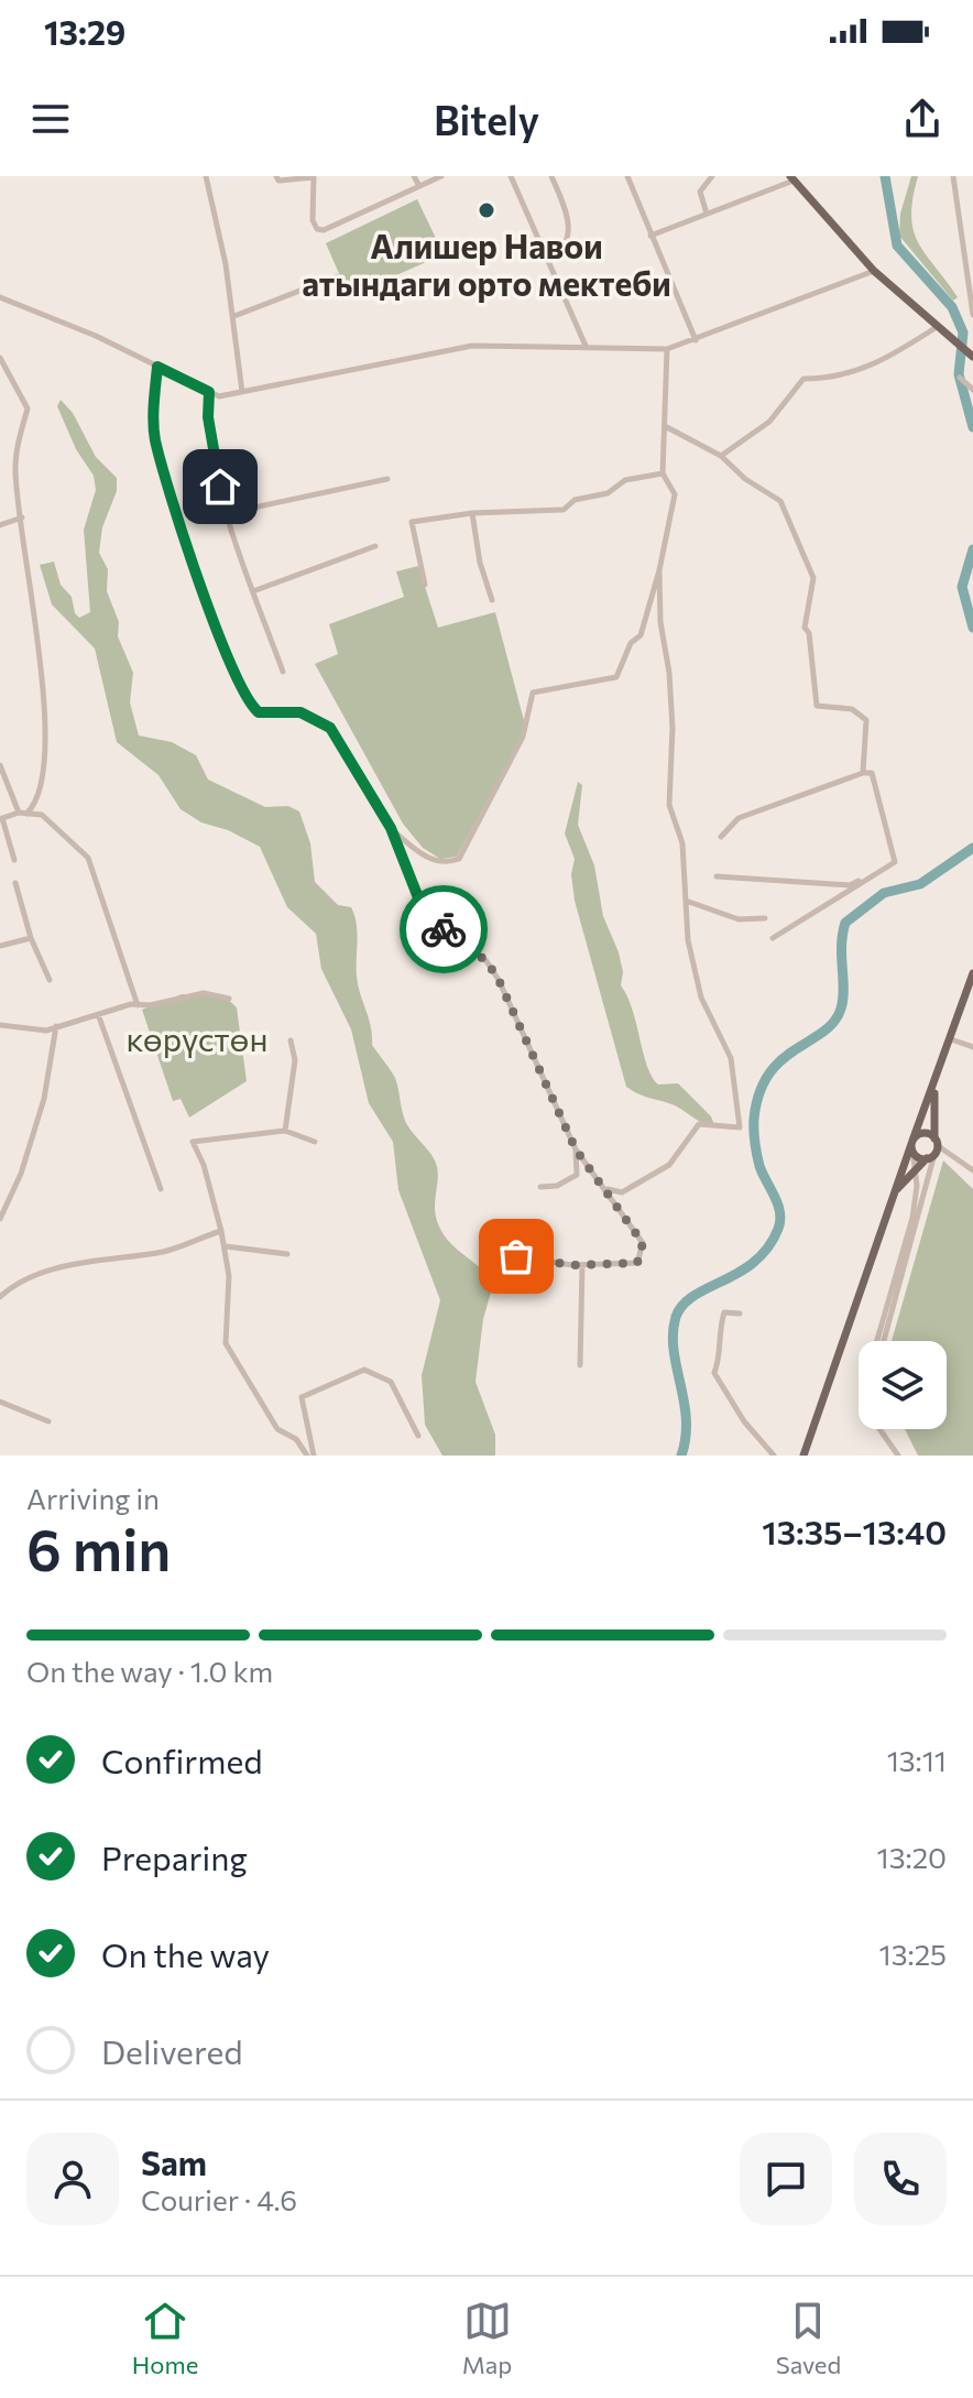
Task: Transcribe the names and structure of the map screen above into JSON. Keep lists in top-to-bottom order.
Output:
{
  "parks": ["көрүстөн"],
  "places": ["Алишер Навои атындаги орто мектеби"],
  "page": {
    "status": "13:29",
    "header": "Bitely",
    "heading": ["6 min", "Arriving in", "13:35–13:40"],
    "panel": ["Sam", "Courier · 4.6"],
    "bar": "On the way · 1.0 km",
    "list": [
      ["Confirmed", "13:11"],
      ["Preparing", "13:20"],
      ["On the way", "13:25"],
      "Delivered"
    ],
    "tabs": ["Home", "Map", "Saved"]
  }
}
